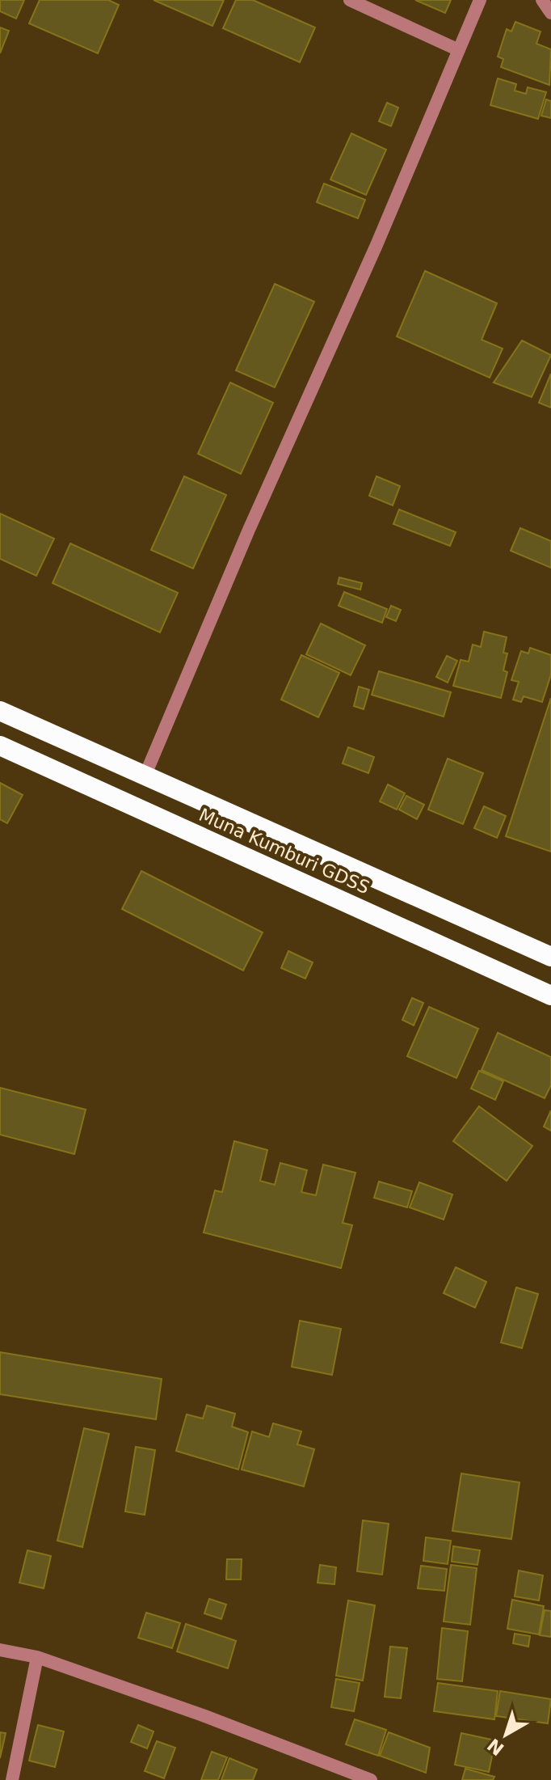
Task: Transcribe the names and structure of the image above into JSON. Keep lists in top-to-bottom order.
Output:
{
  "streets": {
    "highway": ["Muna Kumburi GDSS"]
  },
  "north": "bottom left"
}
